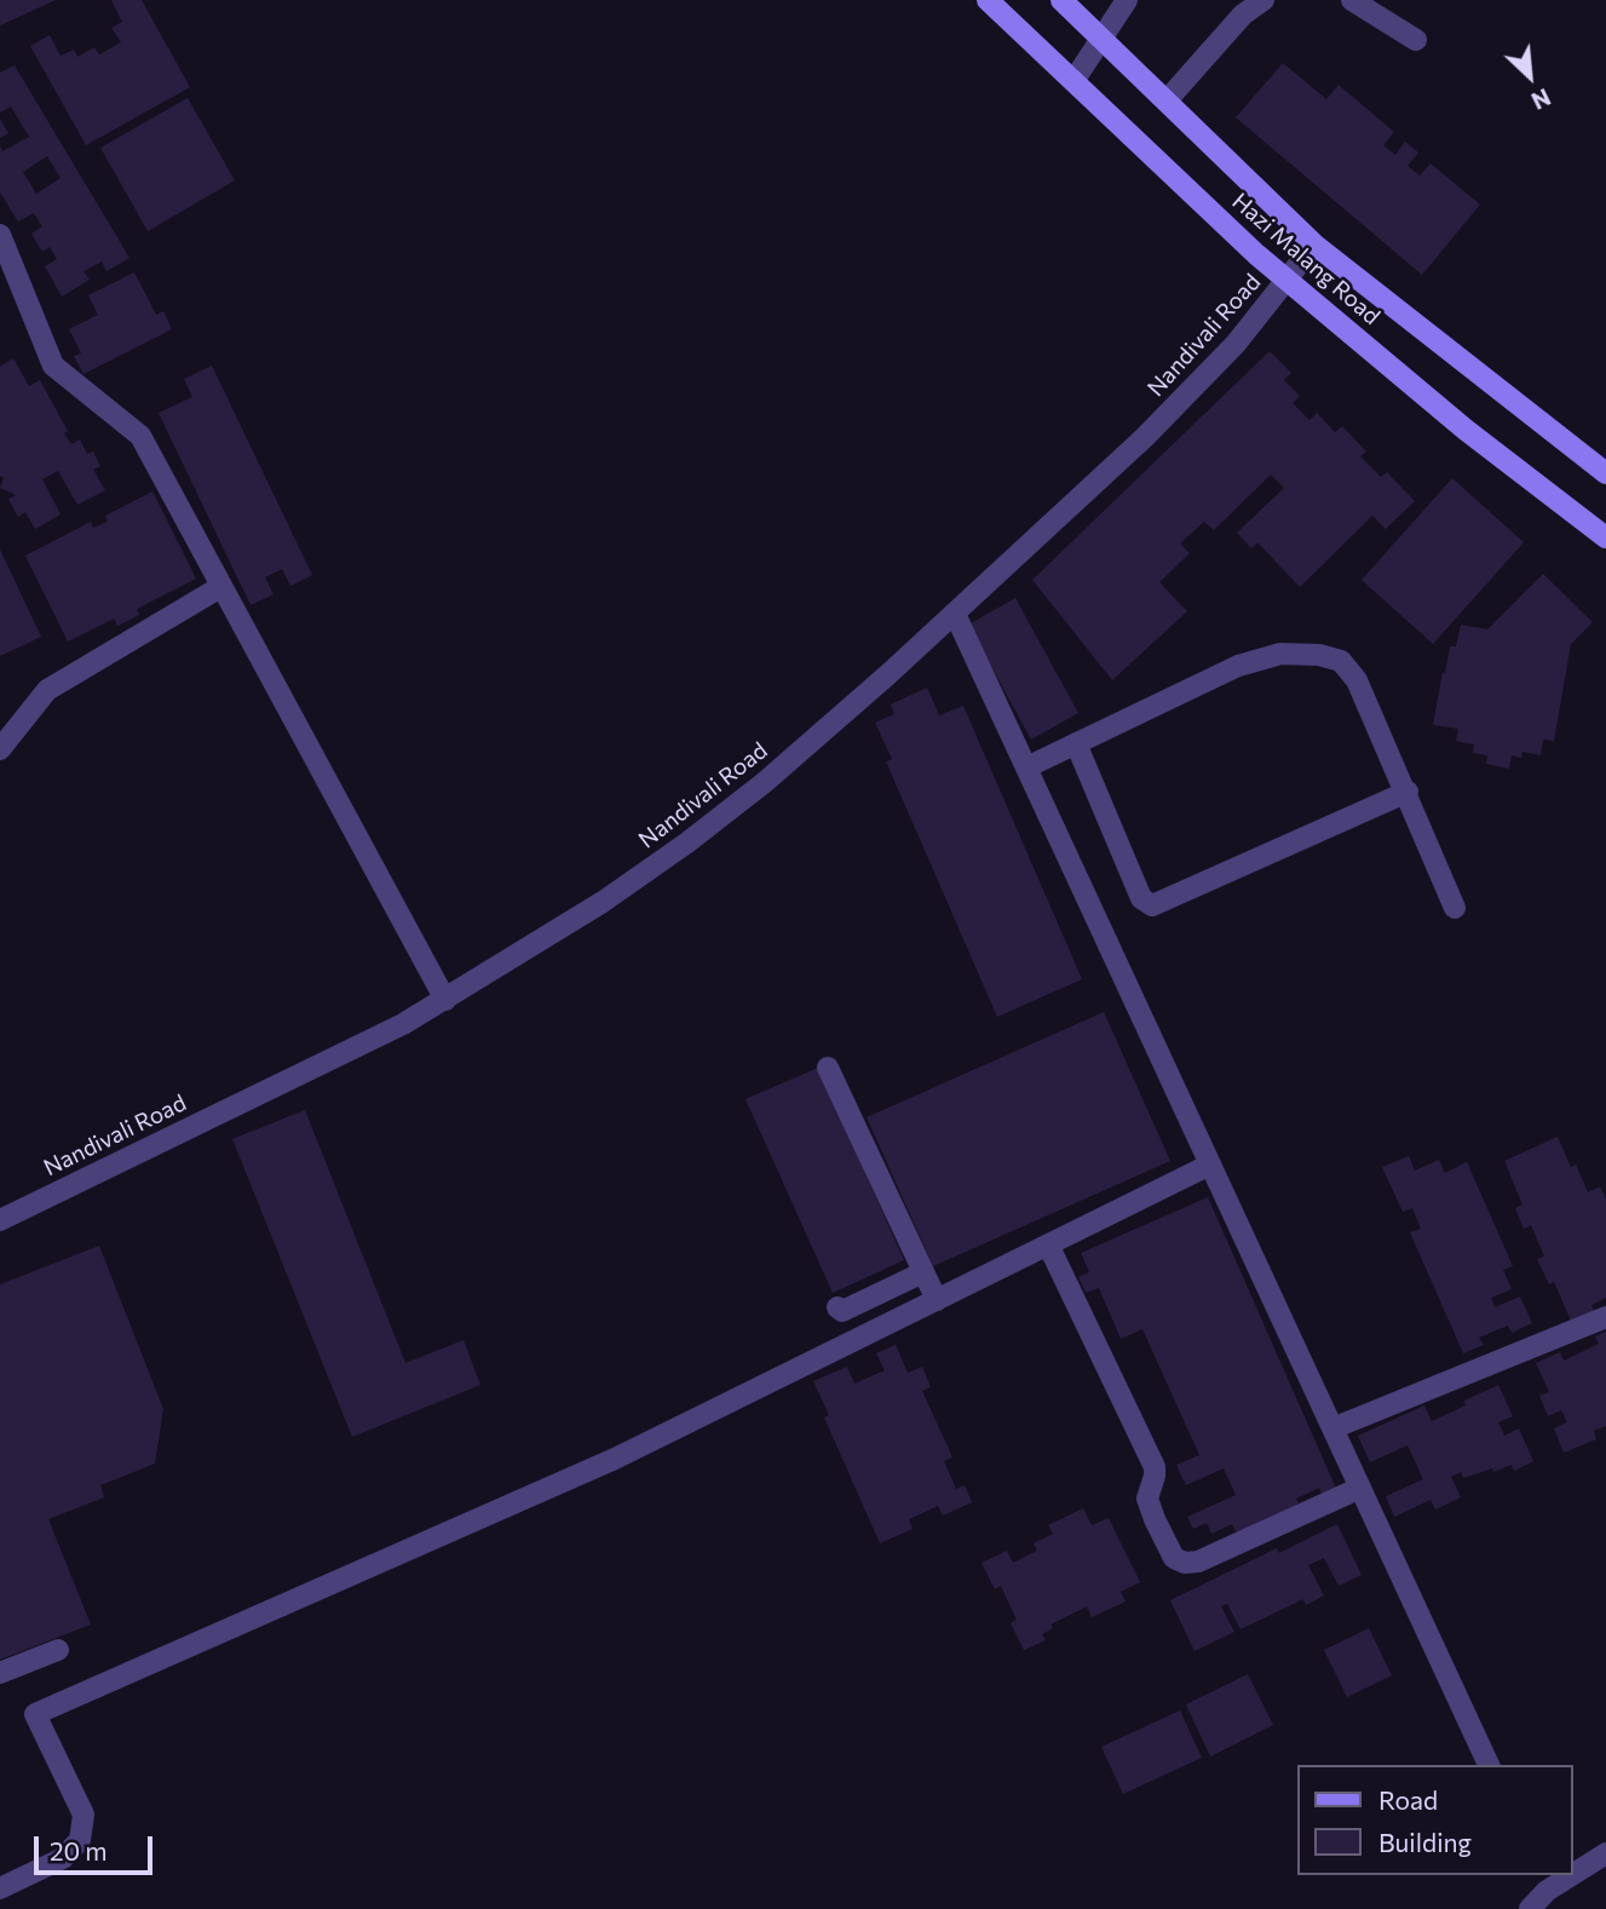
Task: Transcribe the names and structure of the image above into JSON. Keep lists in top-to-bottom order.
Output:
{
  "streets": {
    "main road": ["Hazi Malang Road"],
    "street": ["Nandivali Road"]
  },
  "crossings": [
    ["Hazi Malang Road", "Nandivali Road"]
  ],
  "legend": ["Road", "Building"],
  "scale_bar": "20 m",
  "north": "bottom right"
}
